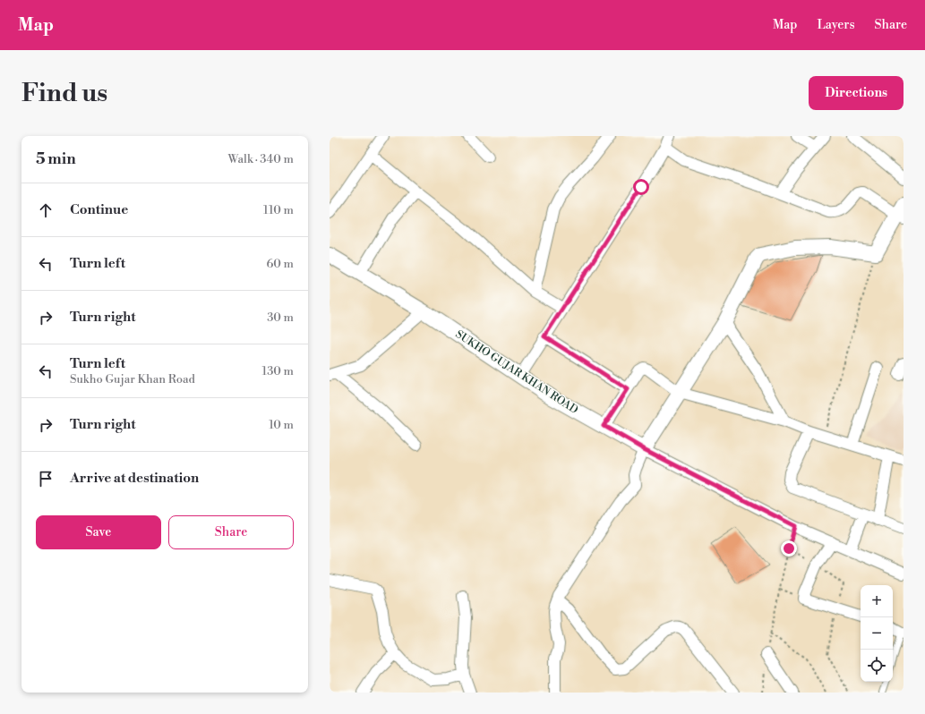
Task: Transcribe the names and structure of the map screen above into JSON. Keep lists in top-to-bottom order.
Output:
{
  "streets": {
    "main road": ["SUKHO GUJAR KHAN ROAD"]
  },
  "page": {
    "header": "Map",
    "nav": ["Map", "Layers", "Share"],
    "buttons": [
      "Directions",
      ["Save", "Share"]
    ],
    "title": "Find us",
    "heading": ["5 min", "Walk · 340 m"],
    "list": [
      ["Continue", "110 m"],
      ["Turn left", "60 m"],
      ["Turn right", "30 m"],
      ["Turn left", "Sukho Gujar Khan Road", "130 m"],
      ["Turn right", "10 m"],
      "Arrive at destination"
    ],
    "map_buttons": ["+", "−"]
  }
}
